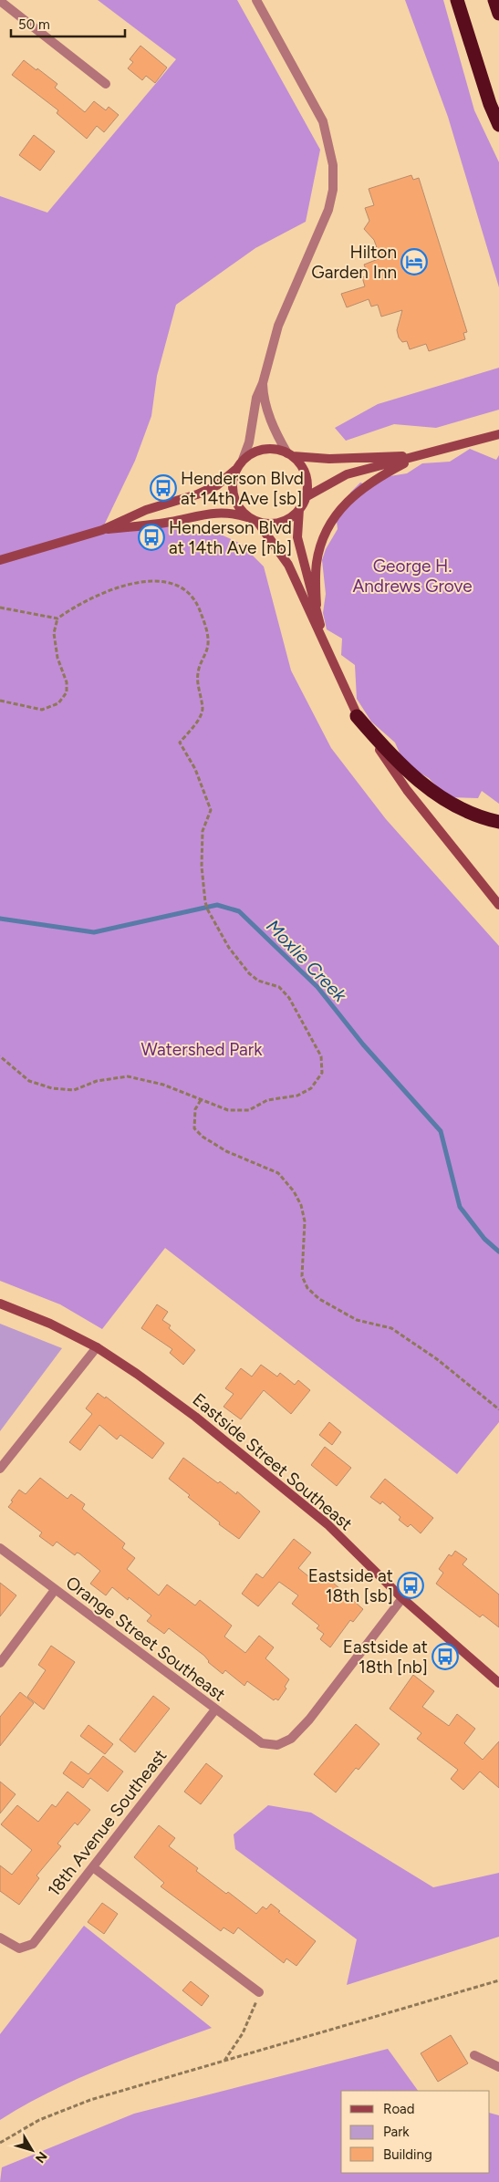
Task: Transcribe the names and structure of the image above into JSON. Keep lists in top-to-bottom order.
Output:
{
  "streets": {
    "main road": ["Eastside Street Southeast"],
    "street": ["Orange Street Southeast", "18th Avenue Southeast"]
  },
  "crossings": [
    ["Eastside Street Southeast", "Orange Street Southeast"],
    ["Orange Street Southeast", "18th Avenue Southeast"]
  ],
  "water": ["Moxlie Creek"],
  "parks": ["George H. Andrews Grove", "Watershed Park"],
  "places": {
    "hotel": ["Hilton Garden Inn"],
    "bus stop": [
      "Henderson Blvd at 14th Ave [sb]",
      "Henderson Blvd at 14th Ave [nb]",
      "Eastside at 18th [sb]",
      "Eastside at 18th [nb]"
    ]
  },
  "legend": ["Road", "Park", "Building"],
  "scale_bar": "50 m",
  "north": "bottom right"
}
